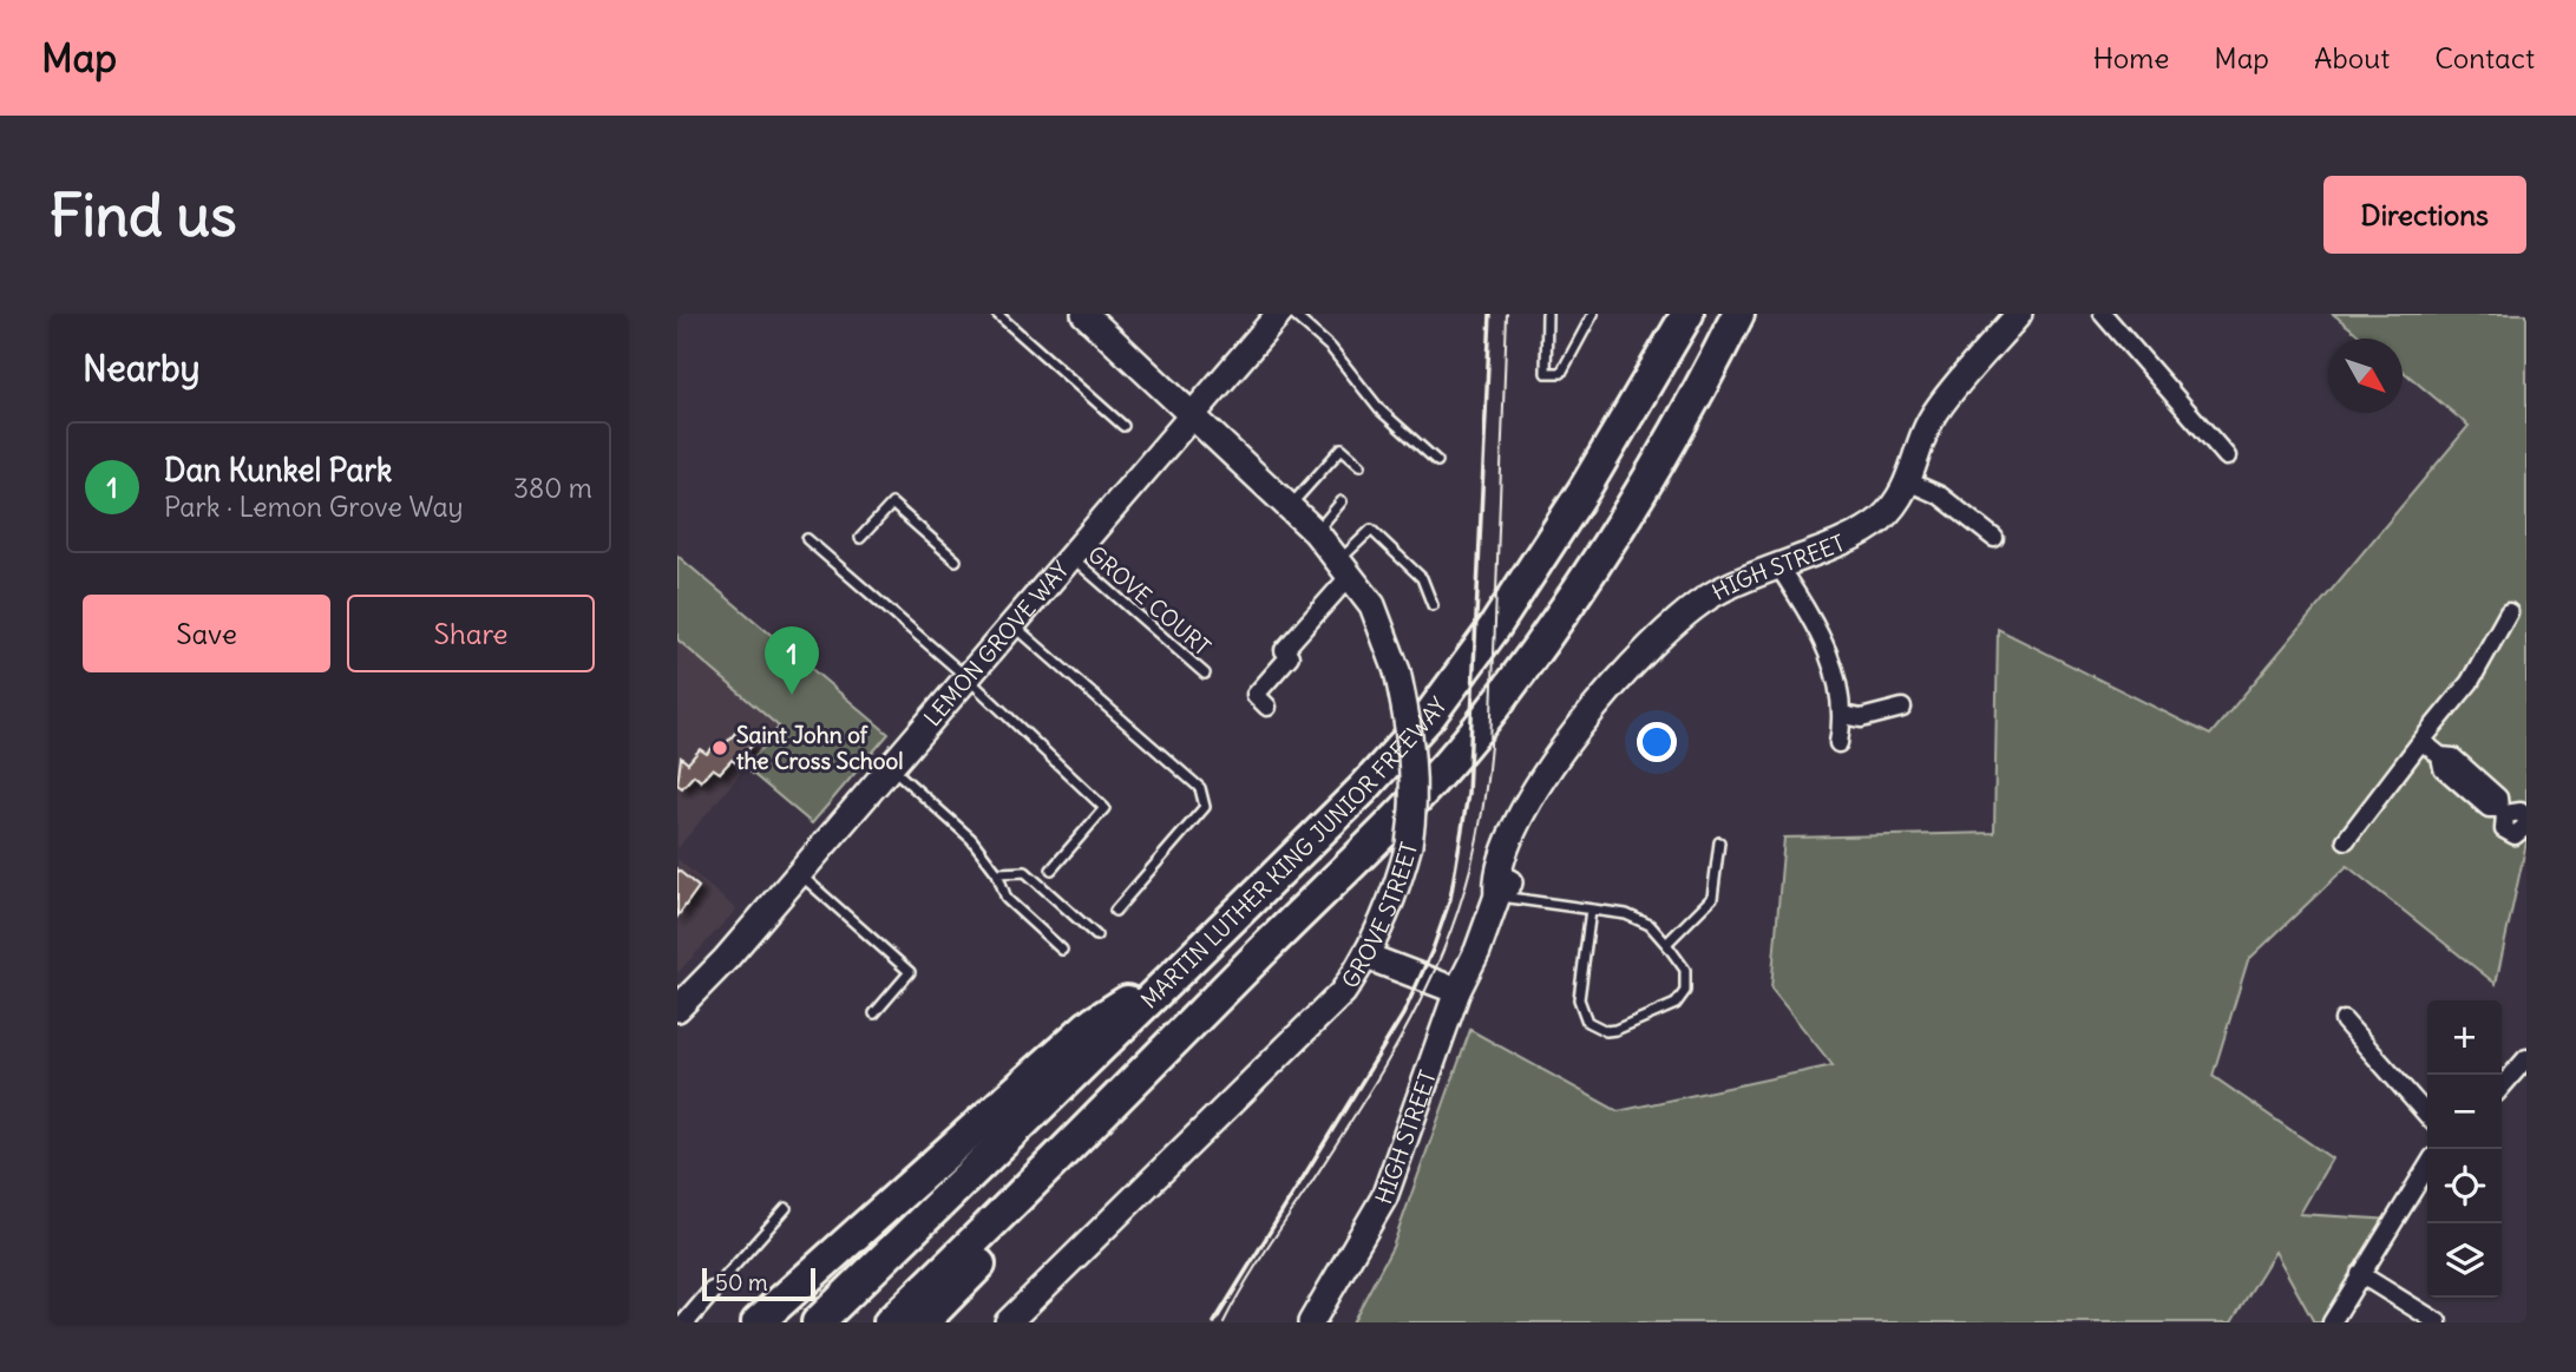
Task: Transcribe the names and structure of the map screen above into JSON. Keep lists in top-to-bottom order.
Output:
{
  "streets": {
    "highway": ["MARTIN LUTHER KING JUNIOR FREEWAY"],
    "main road": ["HIGH STREET", "LEMON GROVE WAY", "GROVE STREET"],
    "lane": ["GROVE COURT"]
  },
  "crossings": [
    ["GROVE COURT", "LEMON GROVE WAY"],
    ["LEMON GROVE WAY", "GROVE STREET"]
  ],
  "places": ["Saint John of the Cross School"],
  "scale_bar": "50 m",
  "north": "bottom right",
  "page": {
    "header": "Map",
    "nav": [
      "Home",
      "Map",
      "About",
      "Contact"
    ],
    "buttons": [
      "Directions",
      ["Save", "Share"]
    ],
    "title": "Find us",
    "heading": "Nearby",
    "list": [
      {
        "mark": "1",
        "name": "Dan Kunkel Park",
        "note": "Park · Lemon Grove Way",
        "value": "380 m"
      }
    ],
    "pins": "1",
    "map_buttons": ["+", "−"],
    "scale": "50 m"
  }
}
